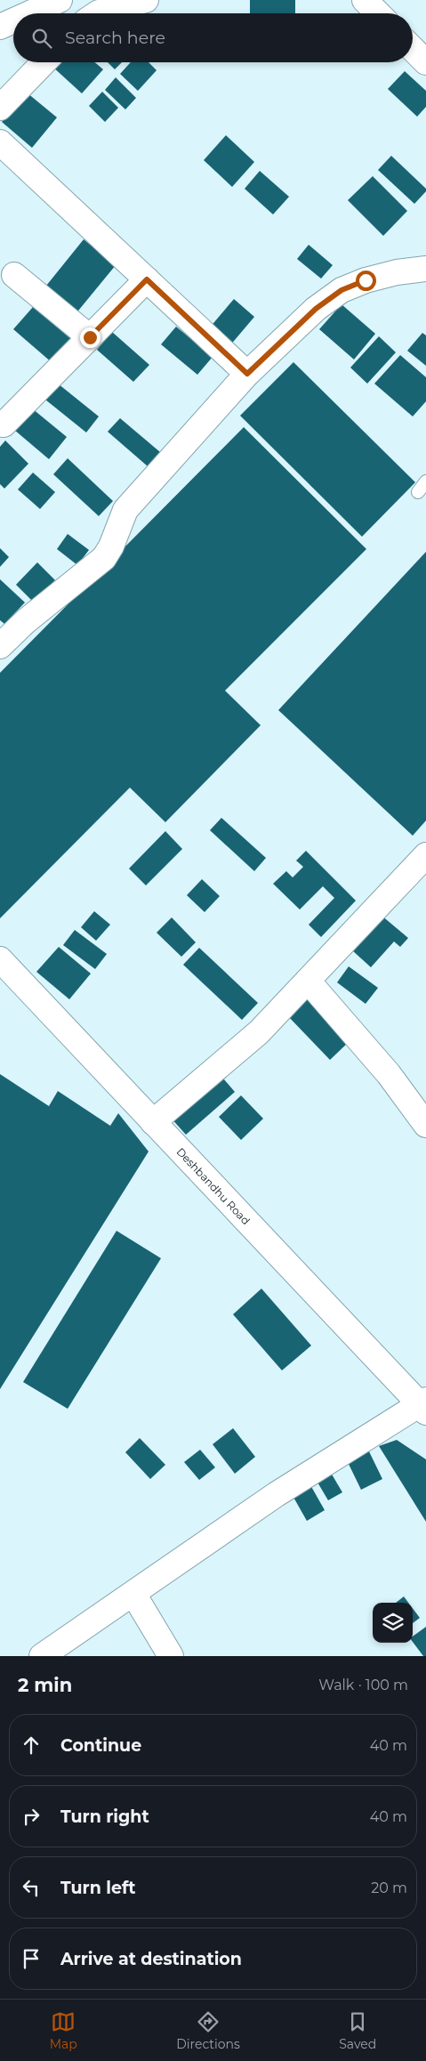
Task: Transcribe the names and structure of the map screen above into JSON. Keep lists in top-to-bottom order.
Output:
{
  "streets": {
    "street": ["Deshbandhu Road"]
  },
  "page": {
    "search": "Search here",
    "heading": ["2 min", "Walk · 100 m"],
    "list": [
      ["Continue", "40 m"],
      ["Turn right", "40 m"],
      ["Turn left", "20 m"],
      "Arrive at destination"
    ],
    "nav": ["Map", "Directions", "Saved"]
  }
}
